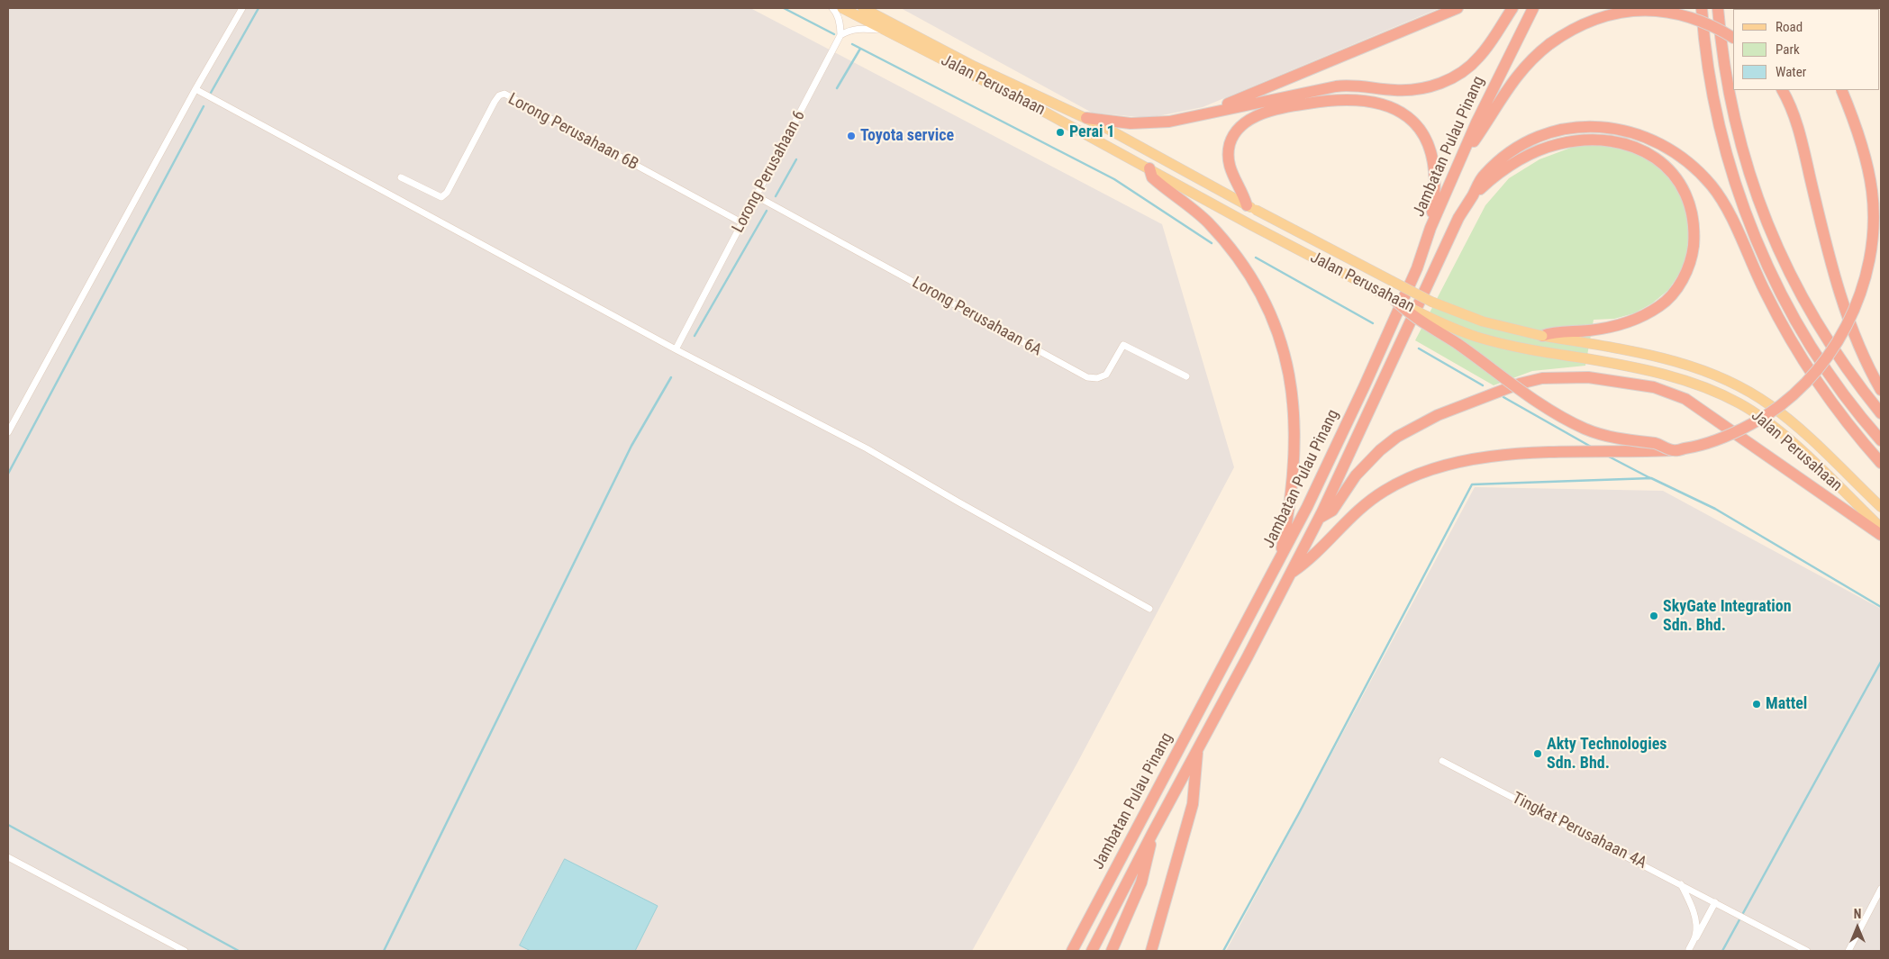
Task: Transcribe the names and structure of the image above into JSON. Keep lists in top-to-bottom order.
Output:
{
  "streets": {
    "highway": ["Jambatan Pulau Pinang"],
    "main road": ["Jalan Perusahaan"],
    "street": [
      "Lorong Perusahaan 6B",
      "Lorong Perusahaan 6",
      "Lorong Perusahaan 6A",
      "Tingkat Perusahaan 4A"
    ]
  },
  "crossings": [
    ["Lorong Perusahaan 6B", "Lorong Perusahaan 6"],
    ["Lorong Perusahaan 6", "Lorong Perusahaan 6A"]
  ],
  "places": [
    "Perai 1",
    "Toyota service",
    "SkyGate Integration Sdn. Bhd.",
    "Mattel",
    "Akty Technologies Sdn. Bhd."
  ],
  "legend": ["Road", "Park", "Water"],
  "north": "top"
}
